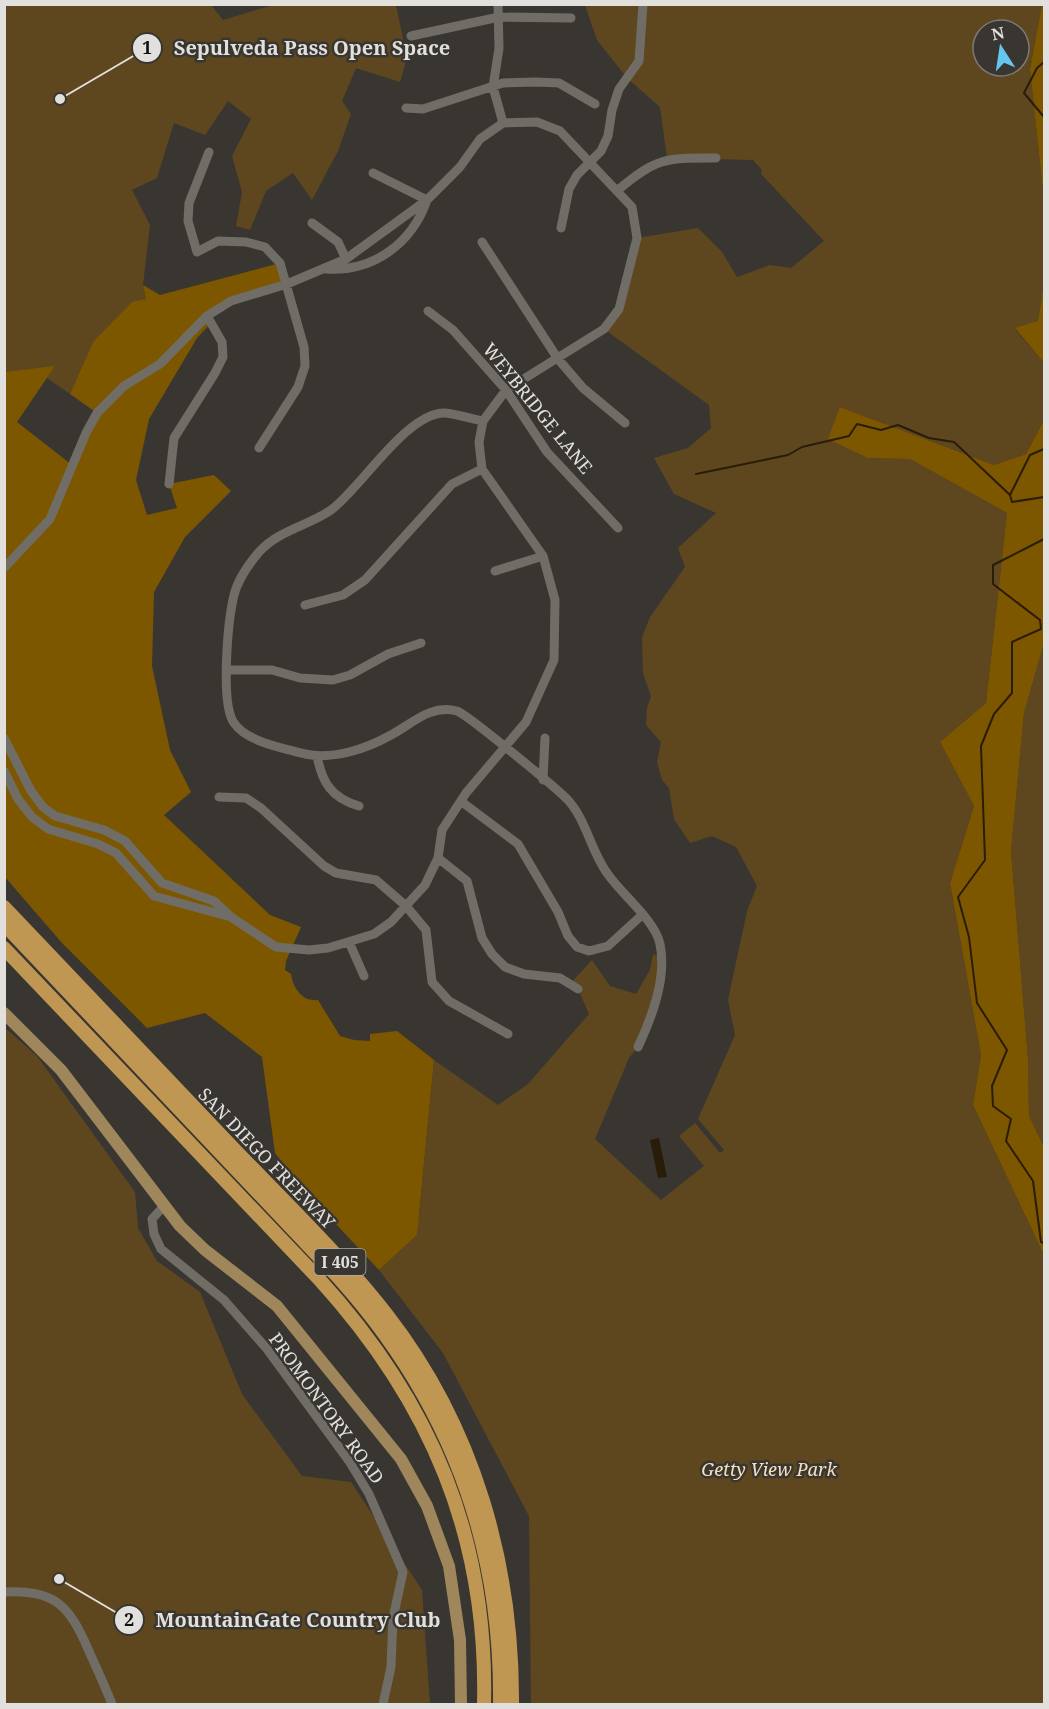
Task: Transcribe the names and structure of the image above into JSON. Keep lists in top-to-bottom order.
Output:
{
  "streets": {
    "highway": ["SAN DIEGO FREEWAY", "I 405"],
    "street": ["WEYBRIDGE LANE", "PROMONTORY ROAD"]
  },
  "parks": ["Getty View Park"],
  "places": ["Sepulveda Pass Open Space", "MountainGate Country Club"],
  "north": "top"
}
